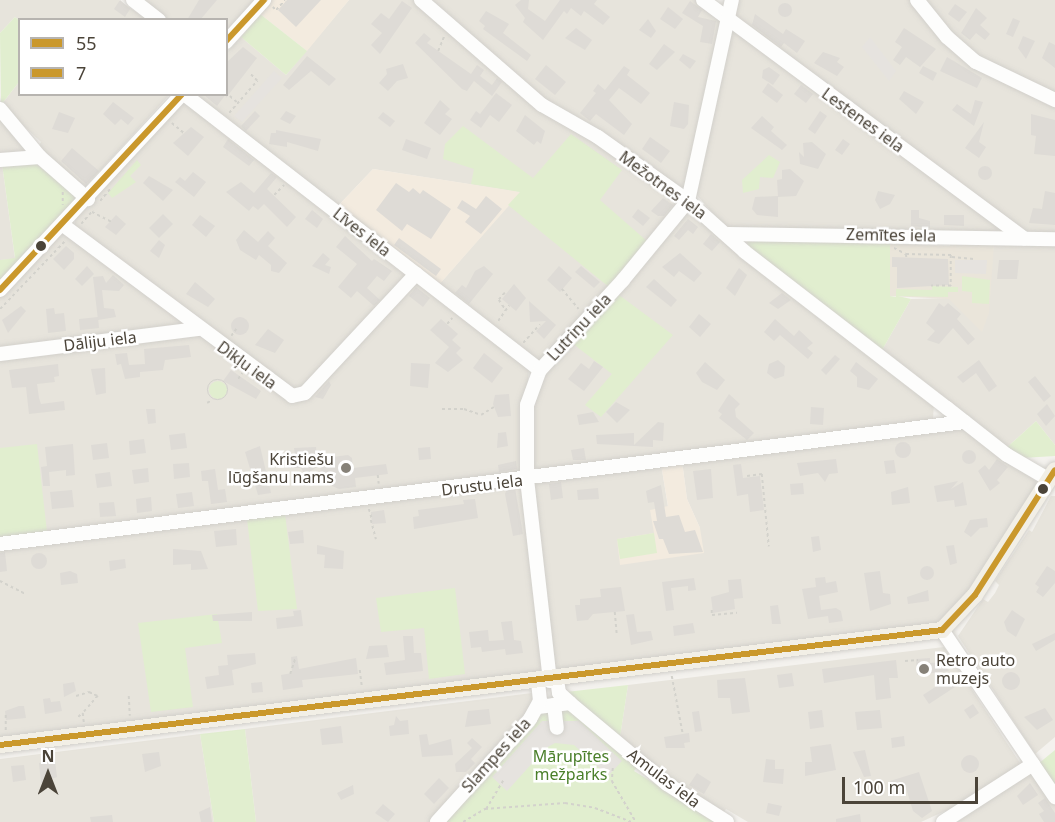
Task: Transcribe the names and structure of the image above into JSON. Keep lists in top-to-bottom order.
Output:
{
  "streets": {
    "street": [
      "Lestenes iela",
      "Mežotnes iela",
      "Līves iela",
      "Zemītes iela",
      "Lutriņu iela",
      "Dāliju iela",
      "Dikļu iela",
      "Drustu iela",
      "Slampes iela",
      "Amulas iela"
    ]
  },
  "crossings": [
    ["Lestenes iela", "Zemītes iela"],
    ["Lestenes iela", "Lutriņu iela"],
    ["Mežotnes iela", "Zemītes iela"],
    ["Mežotnes iela", "Lutriņu iela"],
    ["Mežotnes iela", "Drustu iela"],
    ["Līves iela", "Lutriņu iela"],
    ["Līves iela", "Dikļu iela"],
    ["Lutriņu iela", "Drustu iela"],
    ["Lutriņu iela", "Slampes iela"],
    ["Lutriņu iela", "Amulas iela"],
    ["Dāliju iela", "Dikļu iela"],
    ["Slampes iela", "Amulas iela"]
  ],
  "parks": ["Mārupītes mežparks"],
  "places": ["Kristiešu lūgšanu nams", "Retro auto muzejs"],
  "lines": ["transit line 7", "transit line 55"],
  "legend": ["55", "7"],
  "scale_bar": "100 m",
  "north": "top"
}
